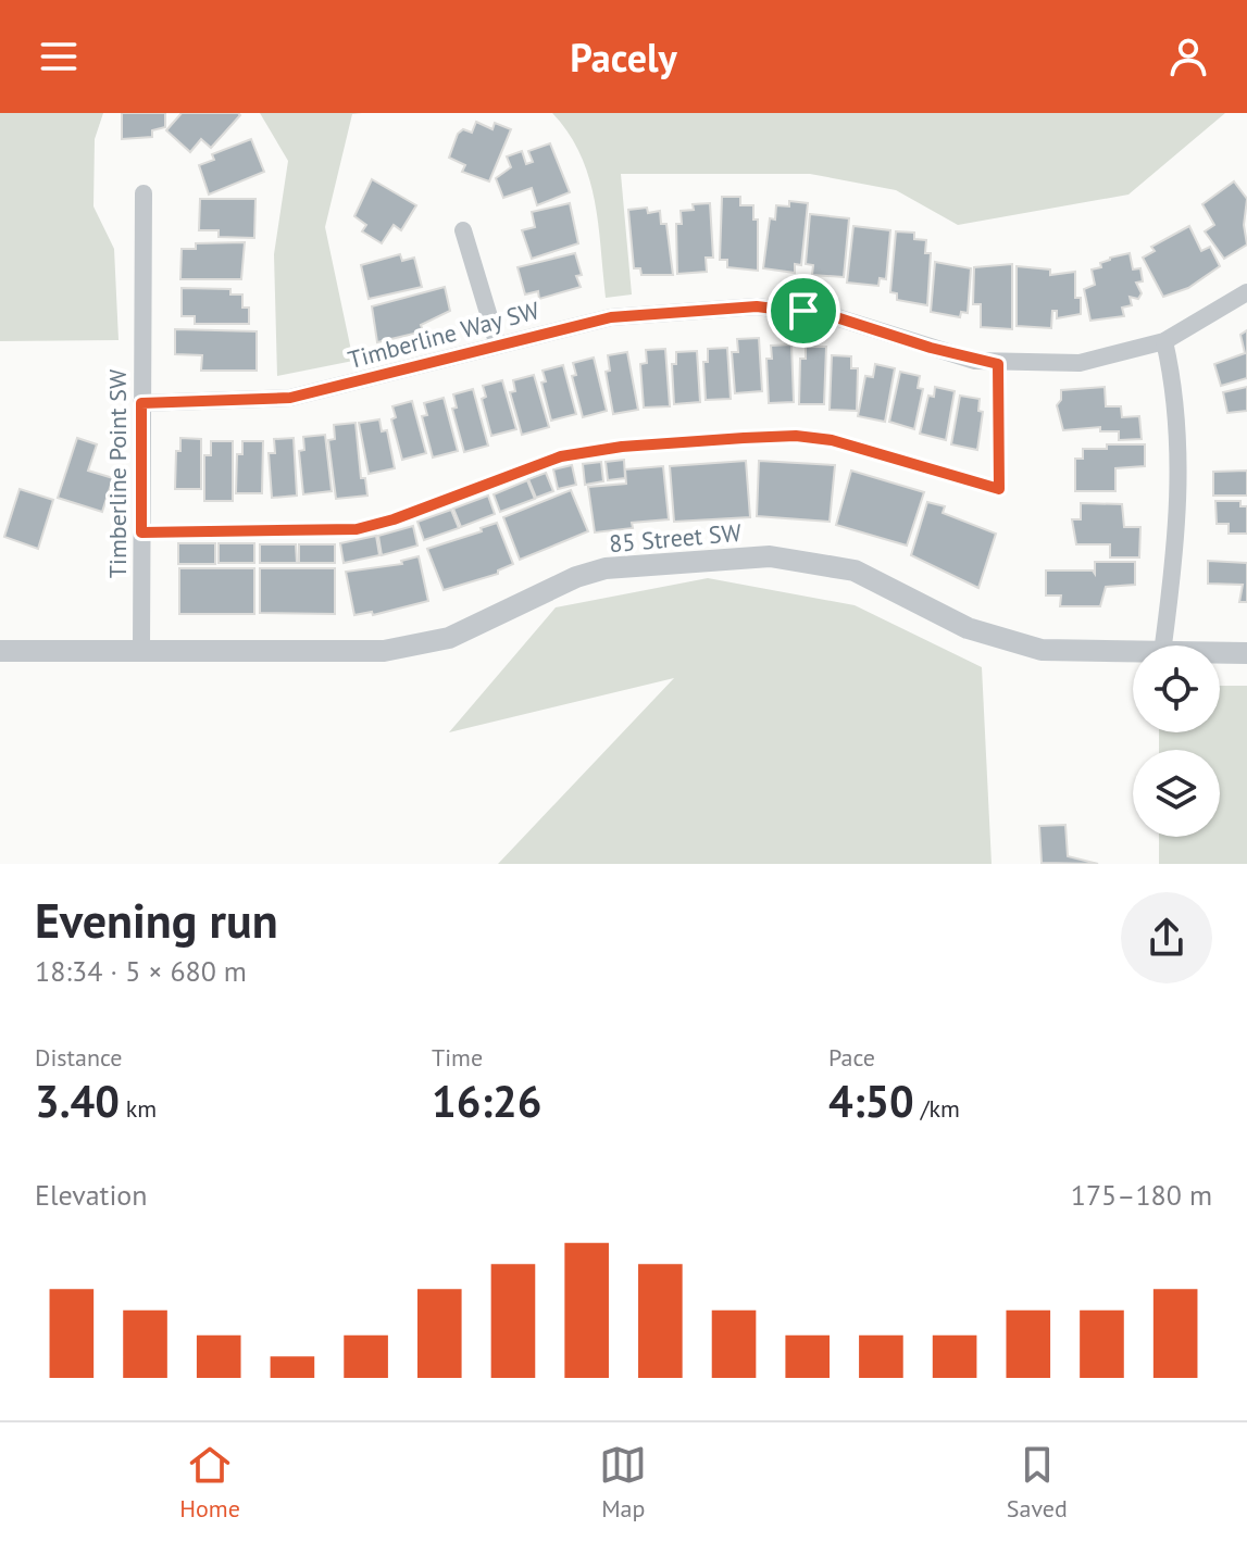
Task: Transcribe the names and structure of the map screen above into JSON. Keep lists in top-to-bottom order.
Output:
{
  "streets": {
    "street": ["Timberline Way SW", "Timberline Point SW", "85 Street SW"]
  },
  "crossings": [
    ["Timberline Way SW", "Timberline Point SW"],
    ["Timberline Point SW", "85 Street SW"]
  ],
  "page": {
    "header": "Pacely",
    "heading": ["Evening run", "18:34 · 5 × 680 m"],
    "stats": [
      ["Distance", "3.40 km"],
      ["Time", "16:26"],
      ["Pace", "4:50 /km"]
    ],
    "chart": ["Elevation", "175–180 m"],
    "tabs": ["Home", "Map", "Saved"]
  }
}
